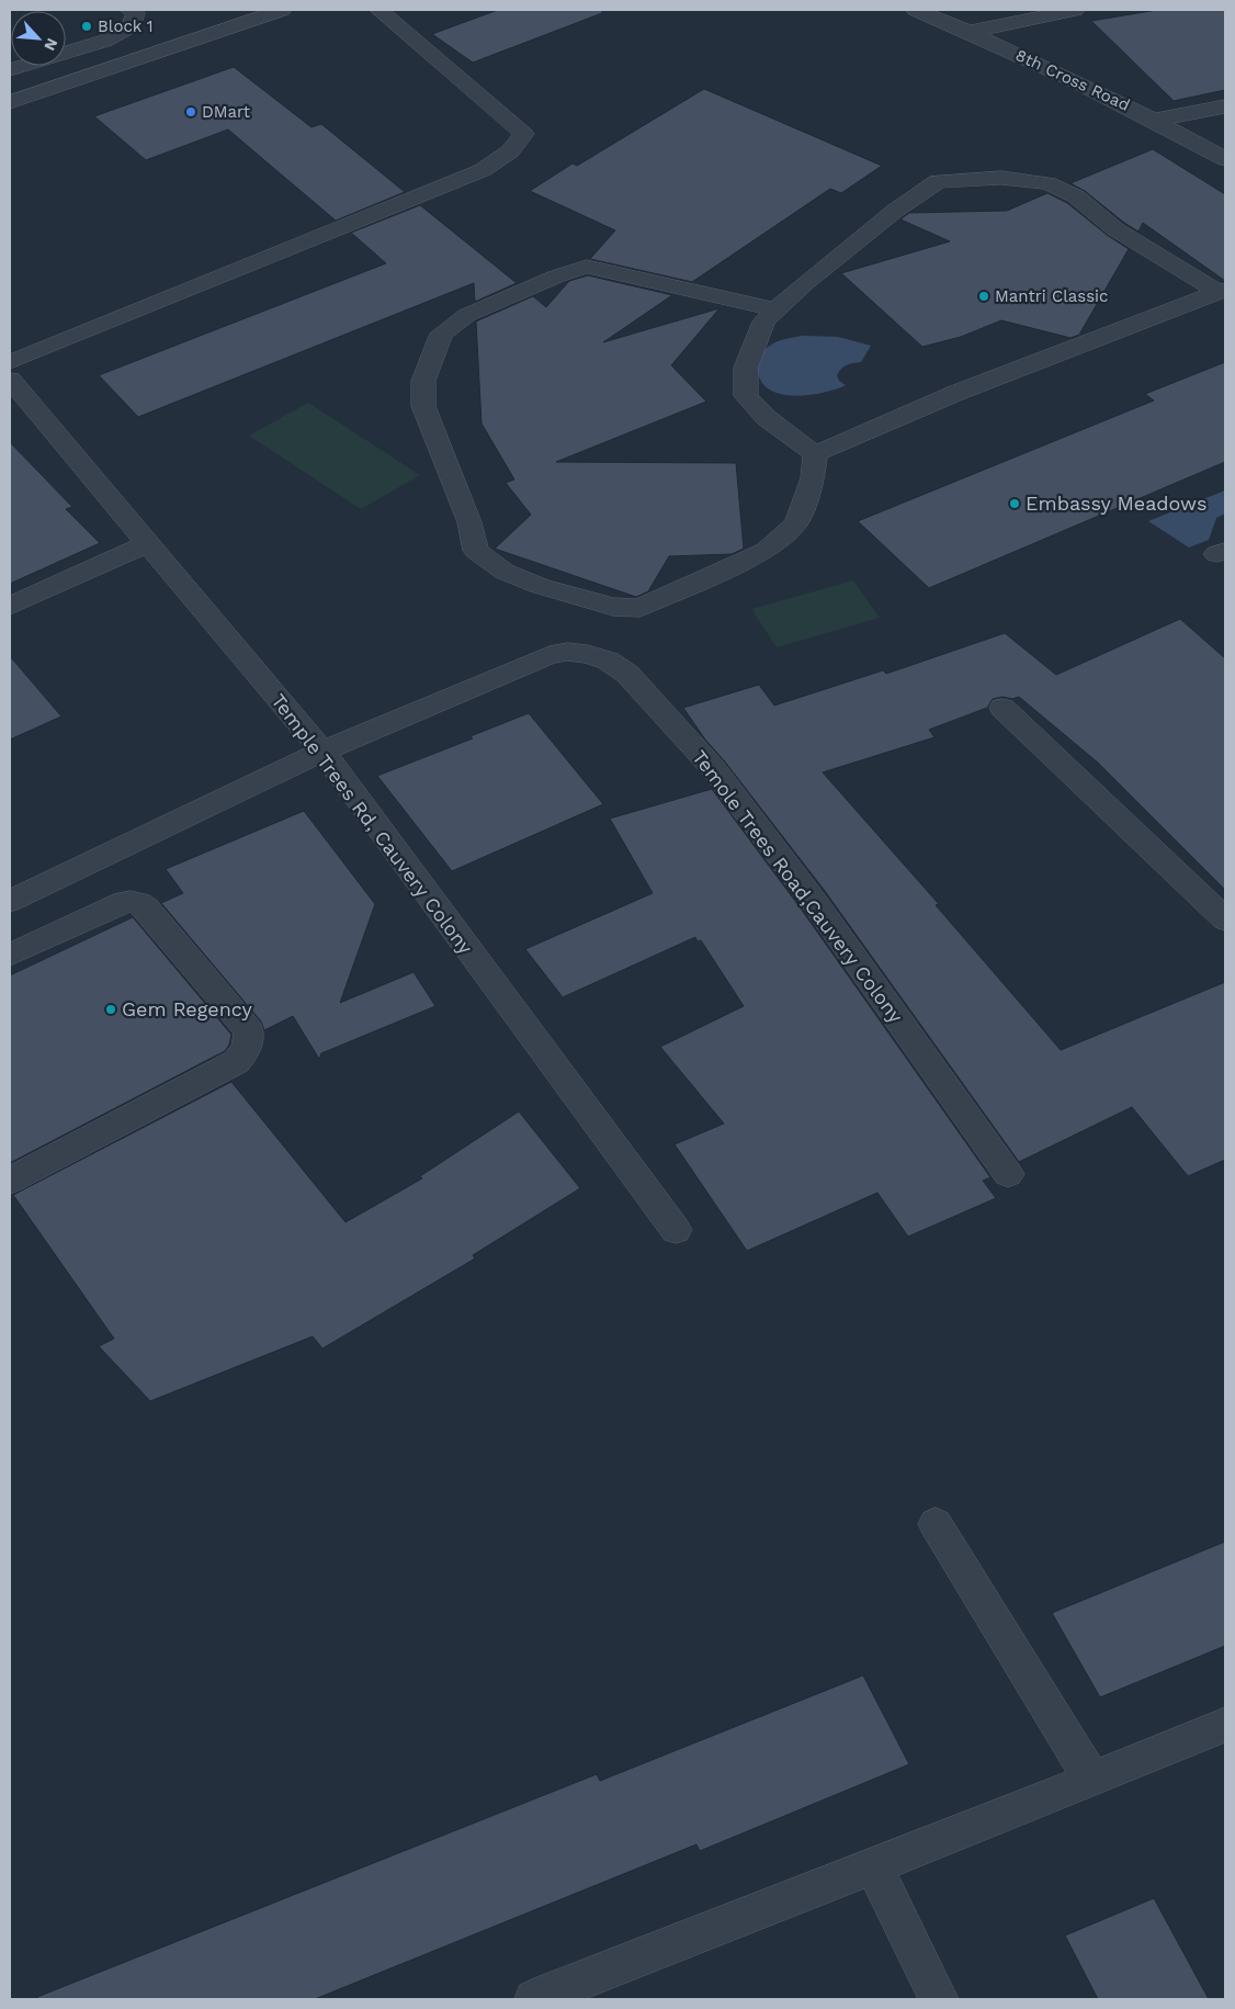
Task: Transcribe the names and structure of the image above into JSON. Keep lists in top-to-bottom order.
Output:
{
  "streets": {
    "street": ["8th Cross Road", "Temple Trees Rd, Cauvery Colony", "Temole Trees Road,Cauvery Colony"]
  },
  "crossings": [
    ["Temple Trees Rd, Cauvery Colony", "Temole Trees Road,Cauvery Colony"]
  ],
  "places": [
    "Block 1",
    "DMart",
    "Mantri Classic",
    "Embassy Meadows",
    "Gem Regency"
  ],
  "north": "bottom right"
}
